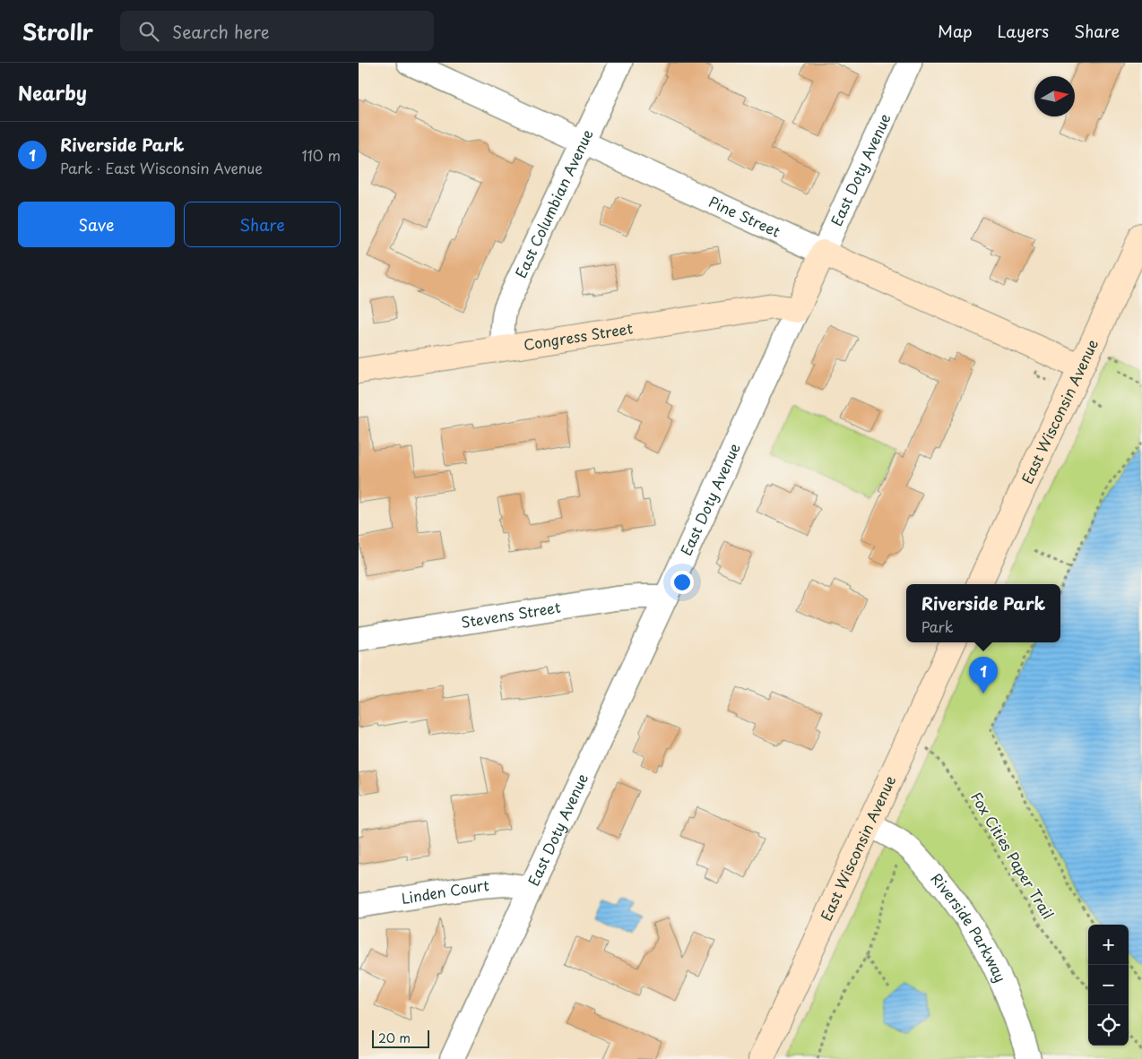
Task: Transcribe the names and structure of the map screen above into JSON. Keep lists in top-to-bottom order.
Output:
{
  "streets": {
    "main road": [
      "East Doty Avenue",
      "Pine Street",
      "Congress Street",
      "East Wisconsin Avenue"
    ],
    "street": [
      "East Columbian Avenue",
      "Stevens Street",
      "Linden Court",
      "Riverside Parkway"
    ],
    "path": ["Fox Cities Paper Trail"]
  },
  "crossings": [
    ["East Doty Avenue", "Pine Street"],
    ["East Doty Avenue", "Congress Street"],
    ["East Doty Avenue", "Stevens Street"],
    ["East Doty Avenue", "Linden Court"],
    ["East Columbian Avenue", "Pine Street"],
    ["East Columbian Avenue", "Congress Street"],
    ["Pine Street", "East Wisconsin Avenue"],
    ["East Wisconsin Avenue", "Fox Cities Paper Trail"],
    ["East Wisconsin Avenue", "Riverside Parkway"]
  ],
  "scale_bar": "20 m",
  "north": "right",
  "page": {
    "header": "Strollr",
    "search": "Search here",
    "nav": ["Map", "Layers", "Share"],
    "heading": "Nearby",
    "list": [
      {
        "mark": "1",
        "name": "Riverside Park",
        "note": "Park · East Wisconsin Avenue",
        "value": "110 m"
      }
    ],
    "buttons": ["Save", "Share"],
    "popup": ["Riverside Park", "Park"],
    "pins": "1",
    "map_buttons": ["+", "−"],
    "scale": "20 m"
  }
}
